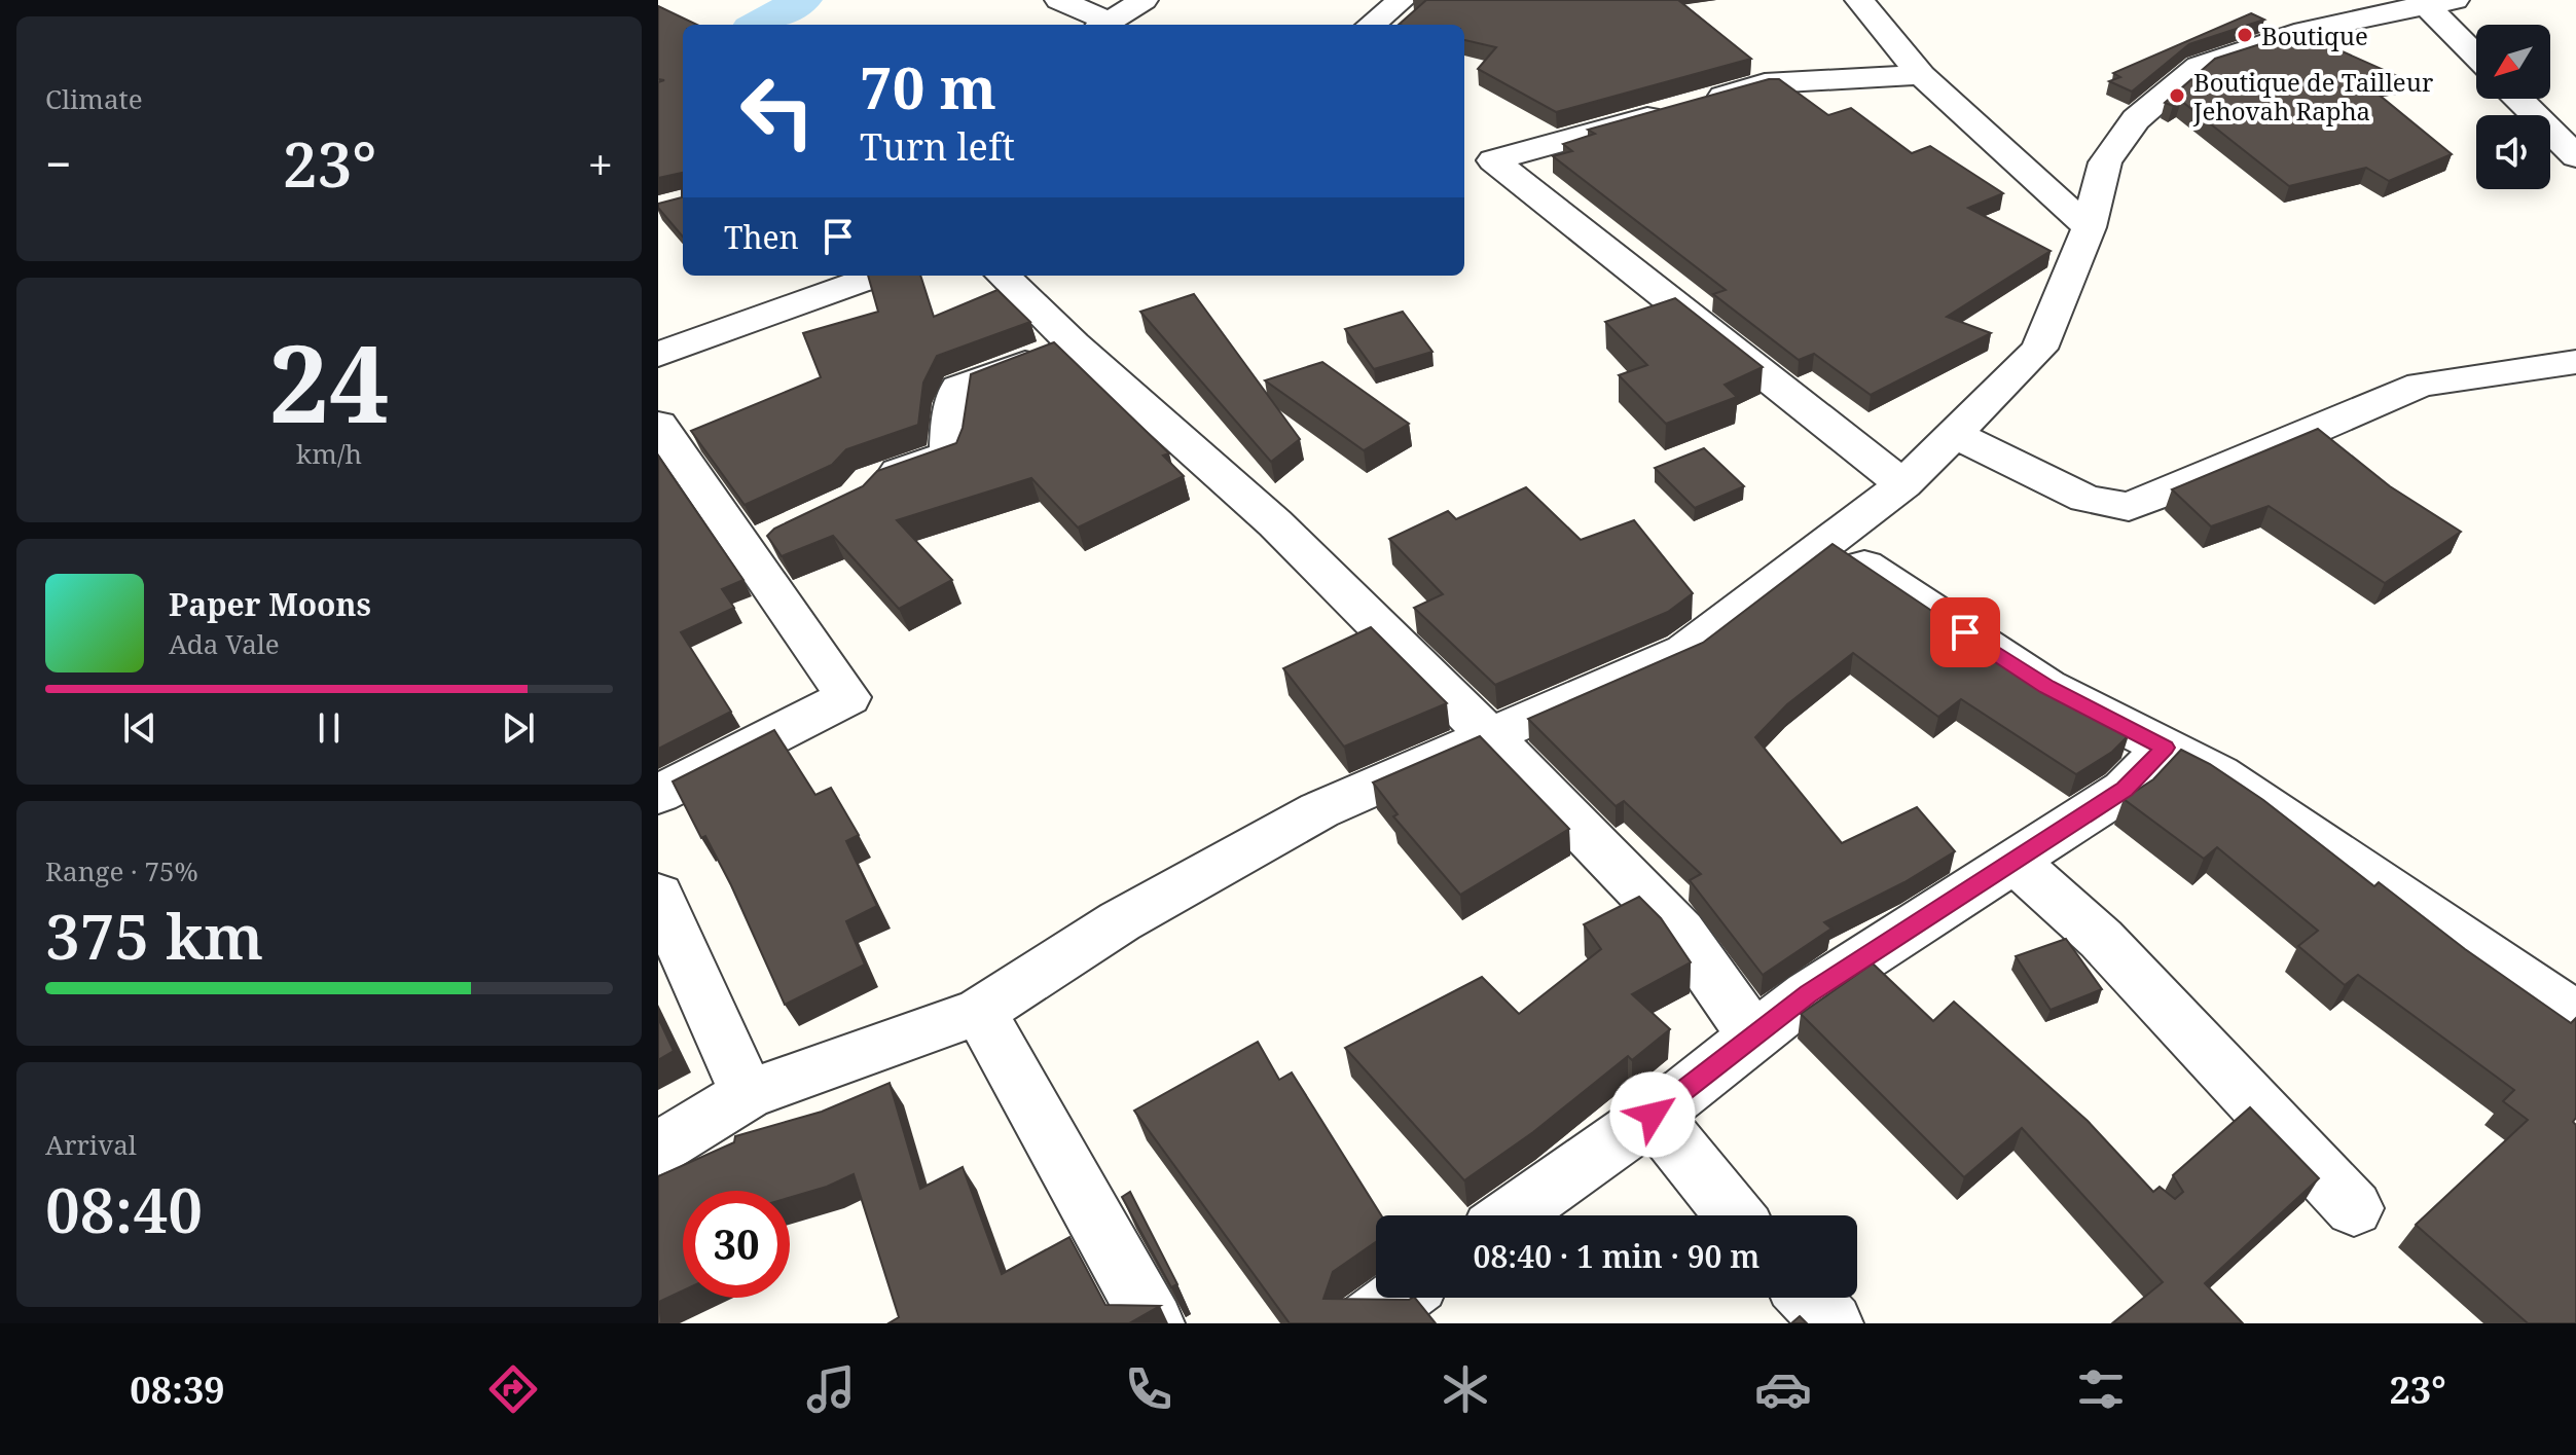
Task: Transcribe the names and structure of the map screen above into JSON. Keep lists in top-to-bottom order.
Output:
{
  "places": ["Boutique", "Boutique de Tailleur Jehovah Rapha"],
  "north": "bottom left",
  "page": {
    "tile": [
      "Climate",
      ["24", "km/h"],
      ["Range · 75%", "375 km"],
      ["Arrival", "08:40"]
    ],
    "turn": ["70 m", "Turn left"],
    "heat": ["−", "23°", "+"],
    "then": "Then",
    "song": ["Paper Moons", "Ada Vale"],
    "limit": "30",
    "trip": "08:40 · 1 min · 90 m",
    "tabs": ["08:39", "23°"]
  }
}
